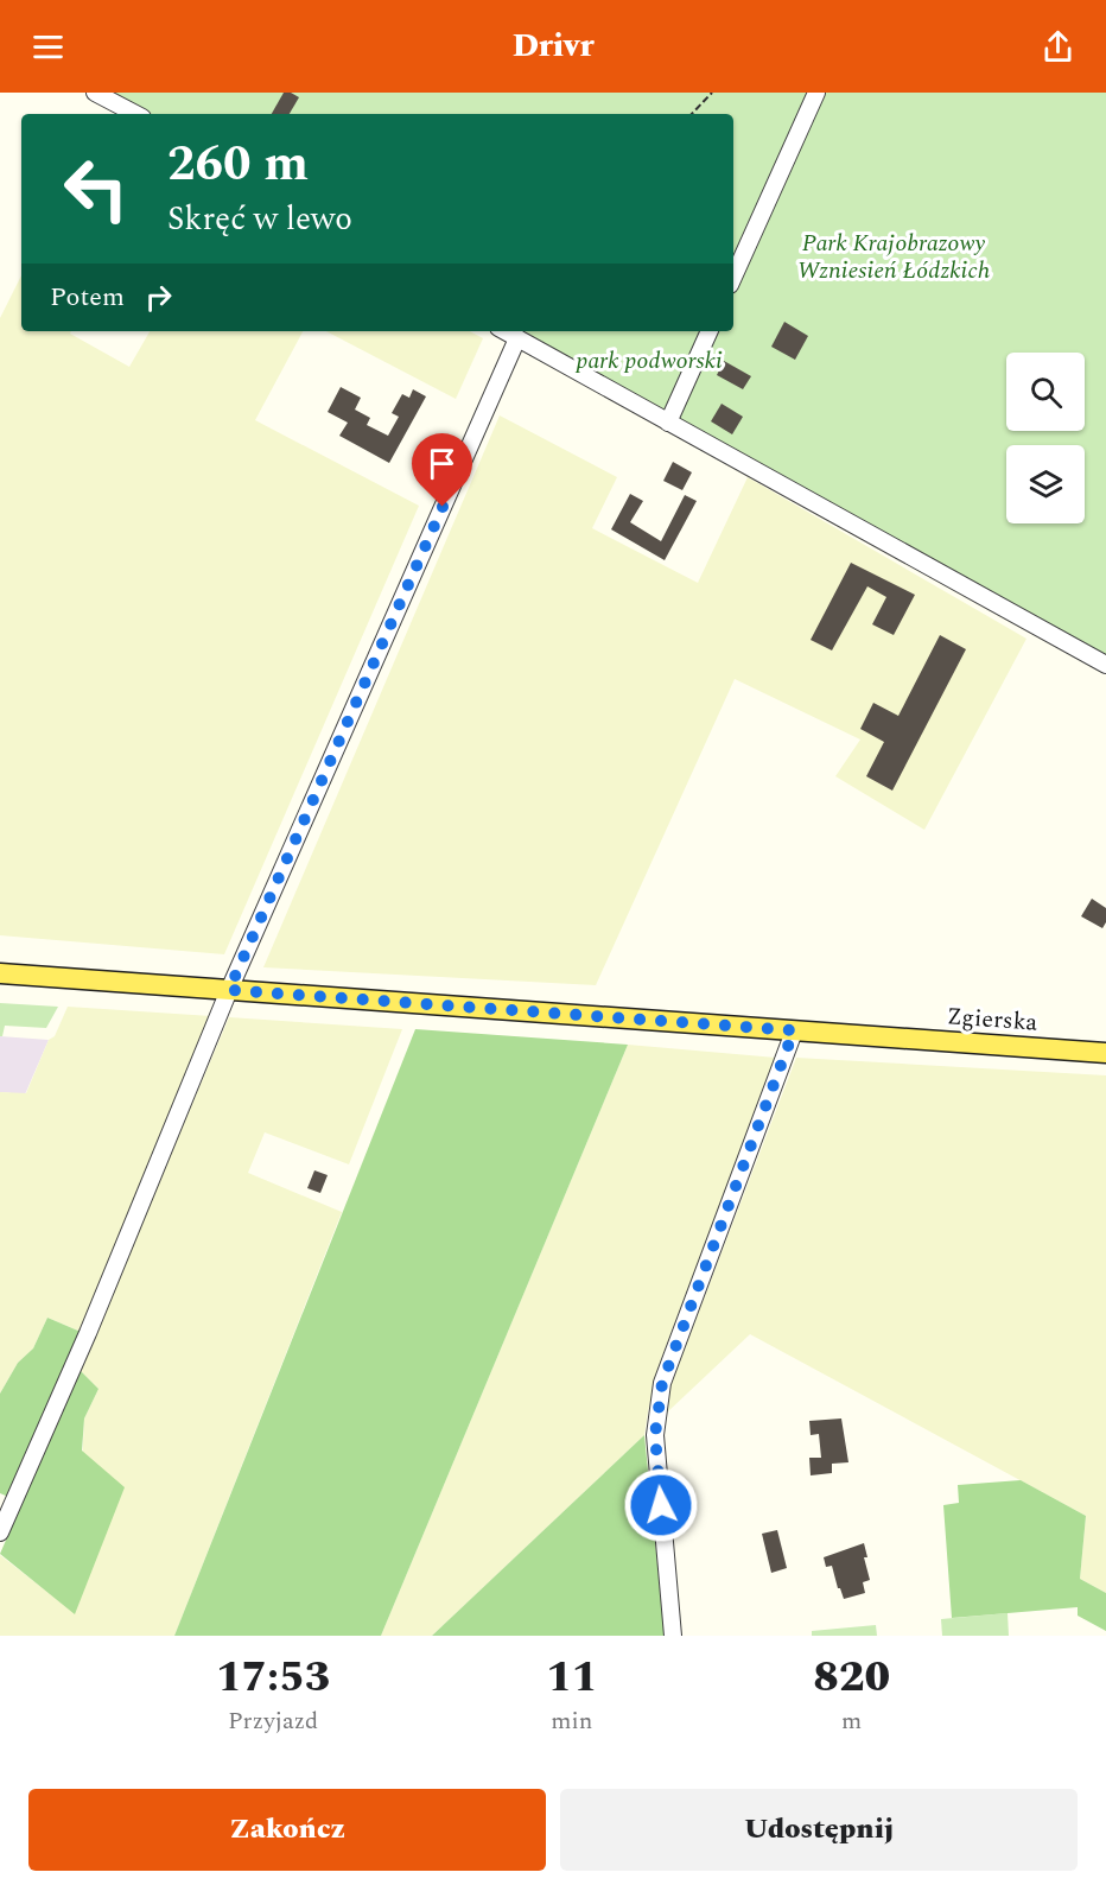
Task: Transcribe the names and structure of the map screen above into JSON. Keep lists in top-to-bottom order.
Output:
{
  "streets": {
    "main road": ["Zgierska"]
  },
  "parks": ["Park Krajobrazowy Wzniesień Łódzkich", "park podworski"],
  "page": {
    "header": "Drivr",
    "turn": ["260 m", "Skręć w lewo"],
    "then": "Potem",
    "eta": [
      "17:53",
      "Przyjazd",
      "11",
      "min",
      "820",
      "m"
    ],
    "buttons": ["Zakończ", "Udostępnij"]
  }
}
